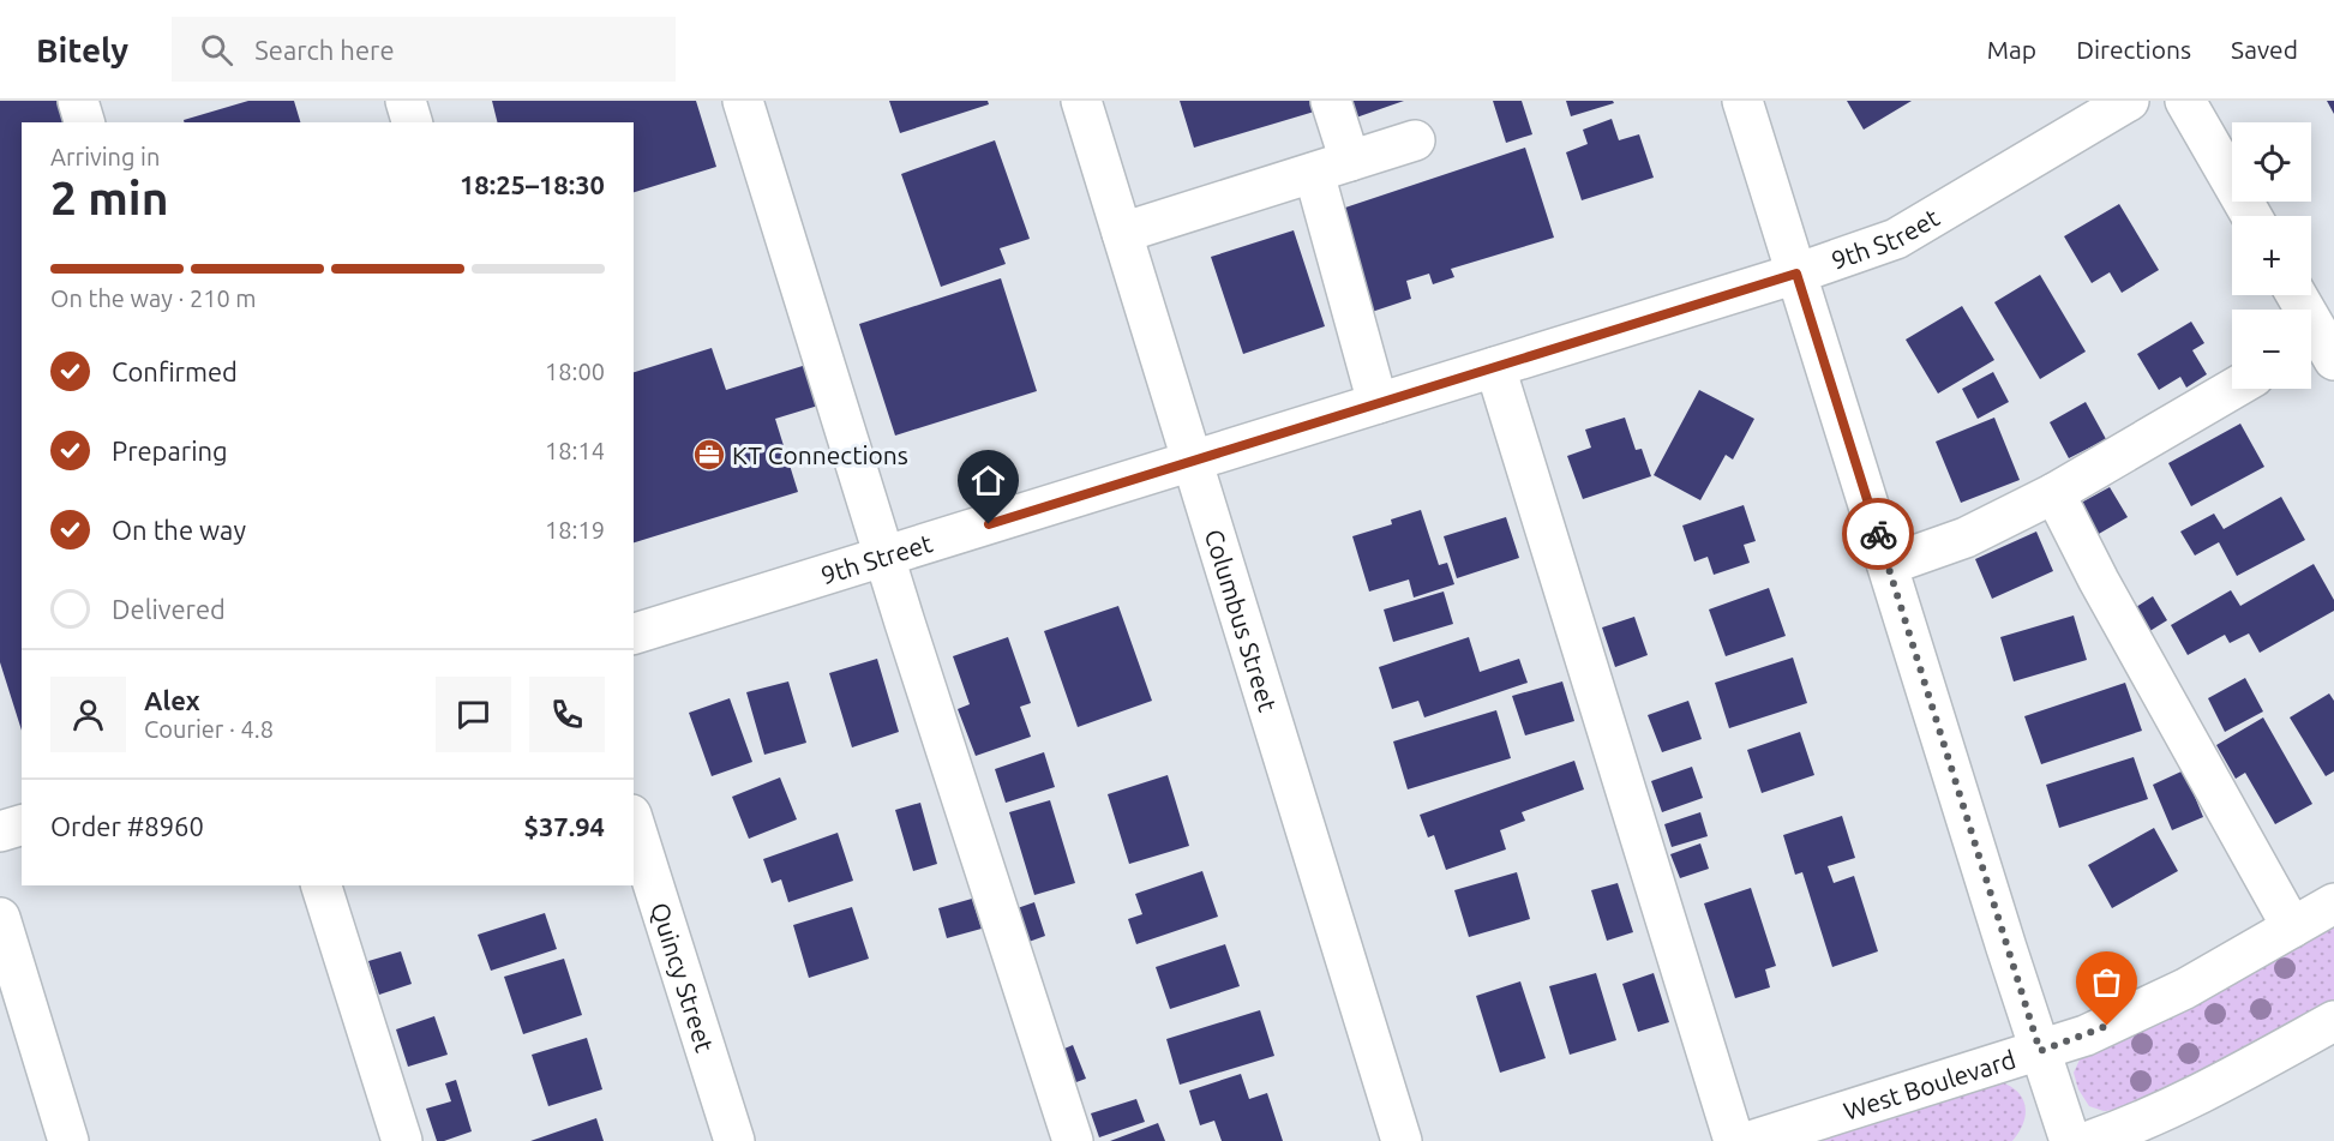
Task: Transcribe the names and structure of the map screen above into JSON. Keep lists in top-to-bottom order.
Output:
{
  "streets": {
    "street": [
      "9th Street",
      "Columbus Street",
      "Quincy Street",
      "West Boulevard"
    ]
  },
  "crossings": [
    ["9th Street", "Columbus Street"]
  ],
  "places": {
    "office": ["KT Connections"]
  },
  "page": {
    "header": "Bitely",
    "search": "Search here",
    "nav": ["Map", "Directions", "Saved"],
    "map_buttons": ["+", "−"],
    "heading": ["2 min", "Arriving in", "18:25–18:30"],
    "panel": [
      "Alex",
      "Courier · 4.8",
      "Order #8960",
      "$37.94"
    ],
    "bar": "On the way · 210 m",
    "list": [
      ["Confirmed", "18:00"],
      ["Preparing", "18:14"],
      ["On the way", "18:19"],
      "Delivered"
    ]
  }
}
